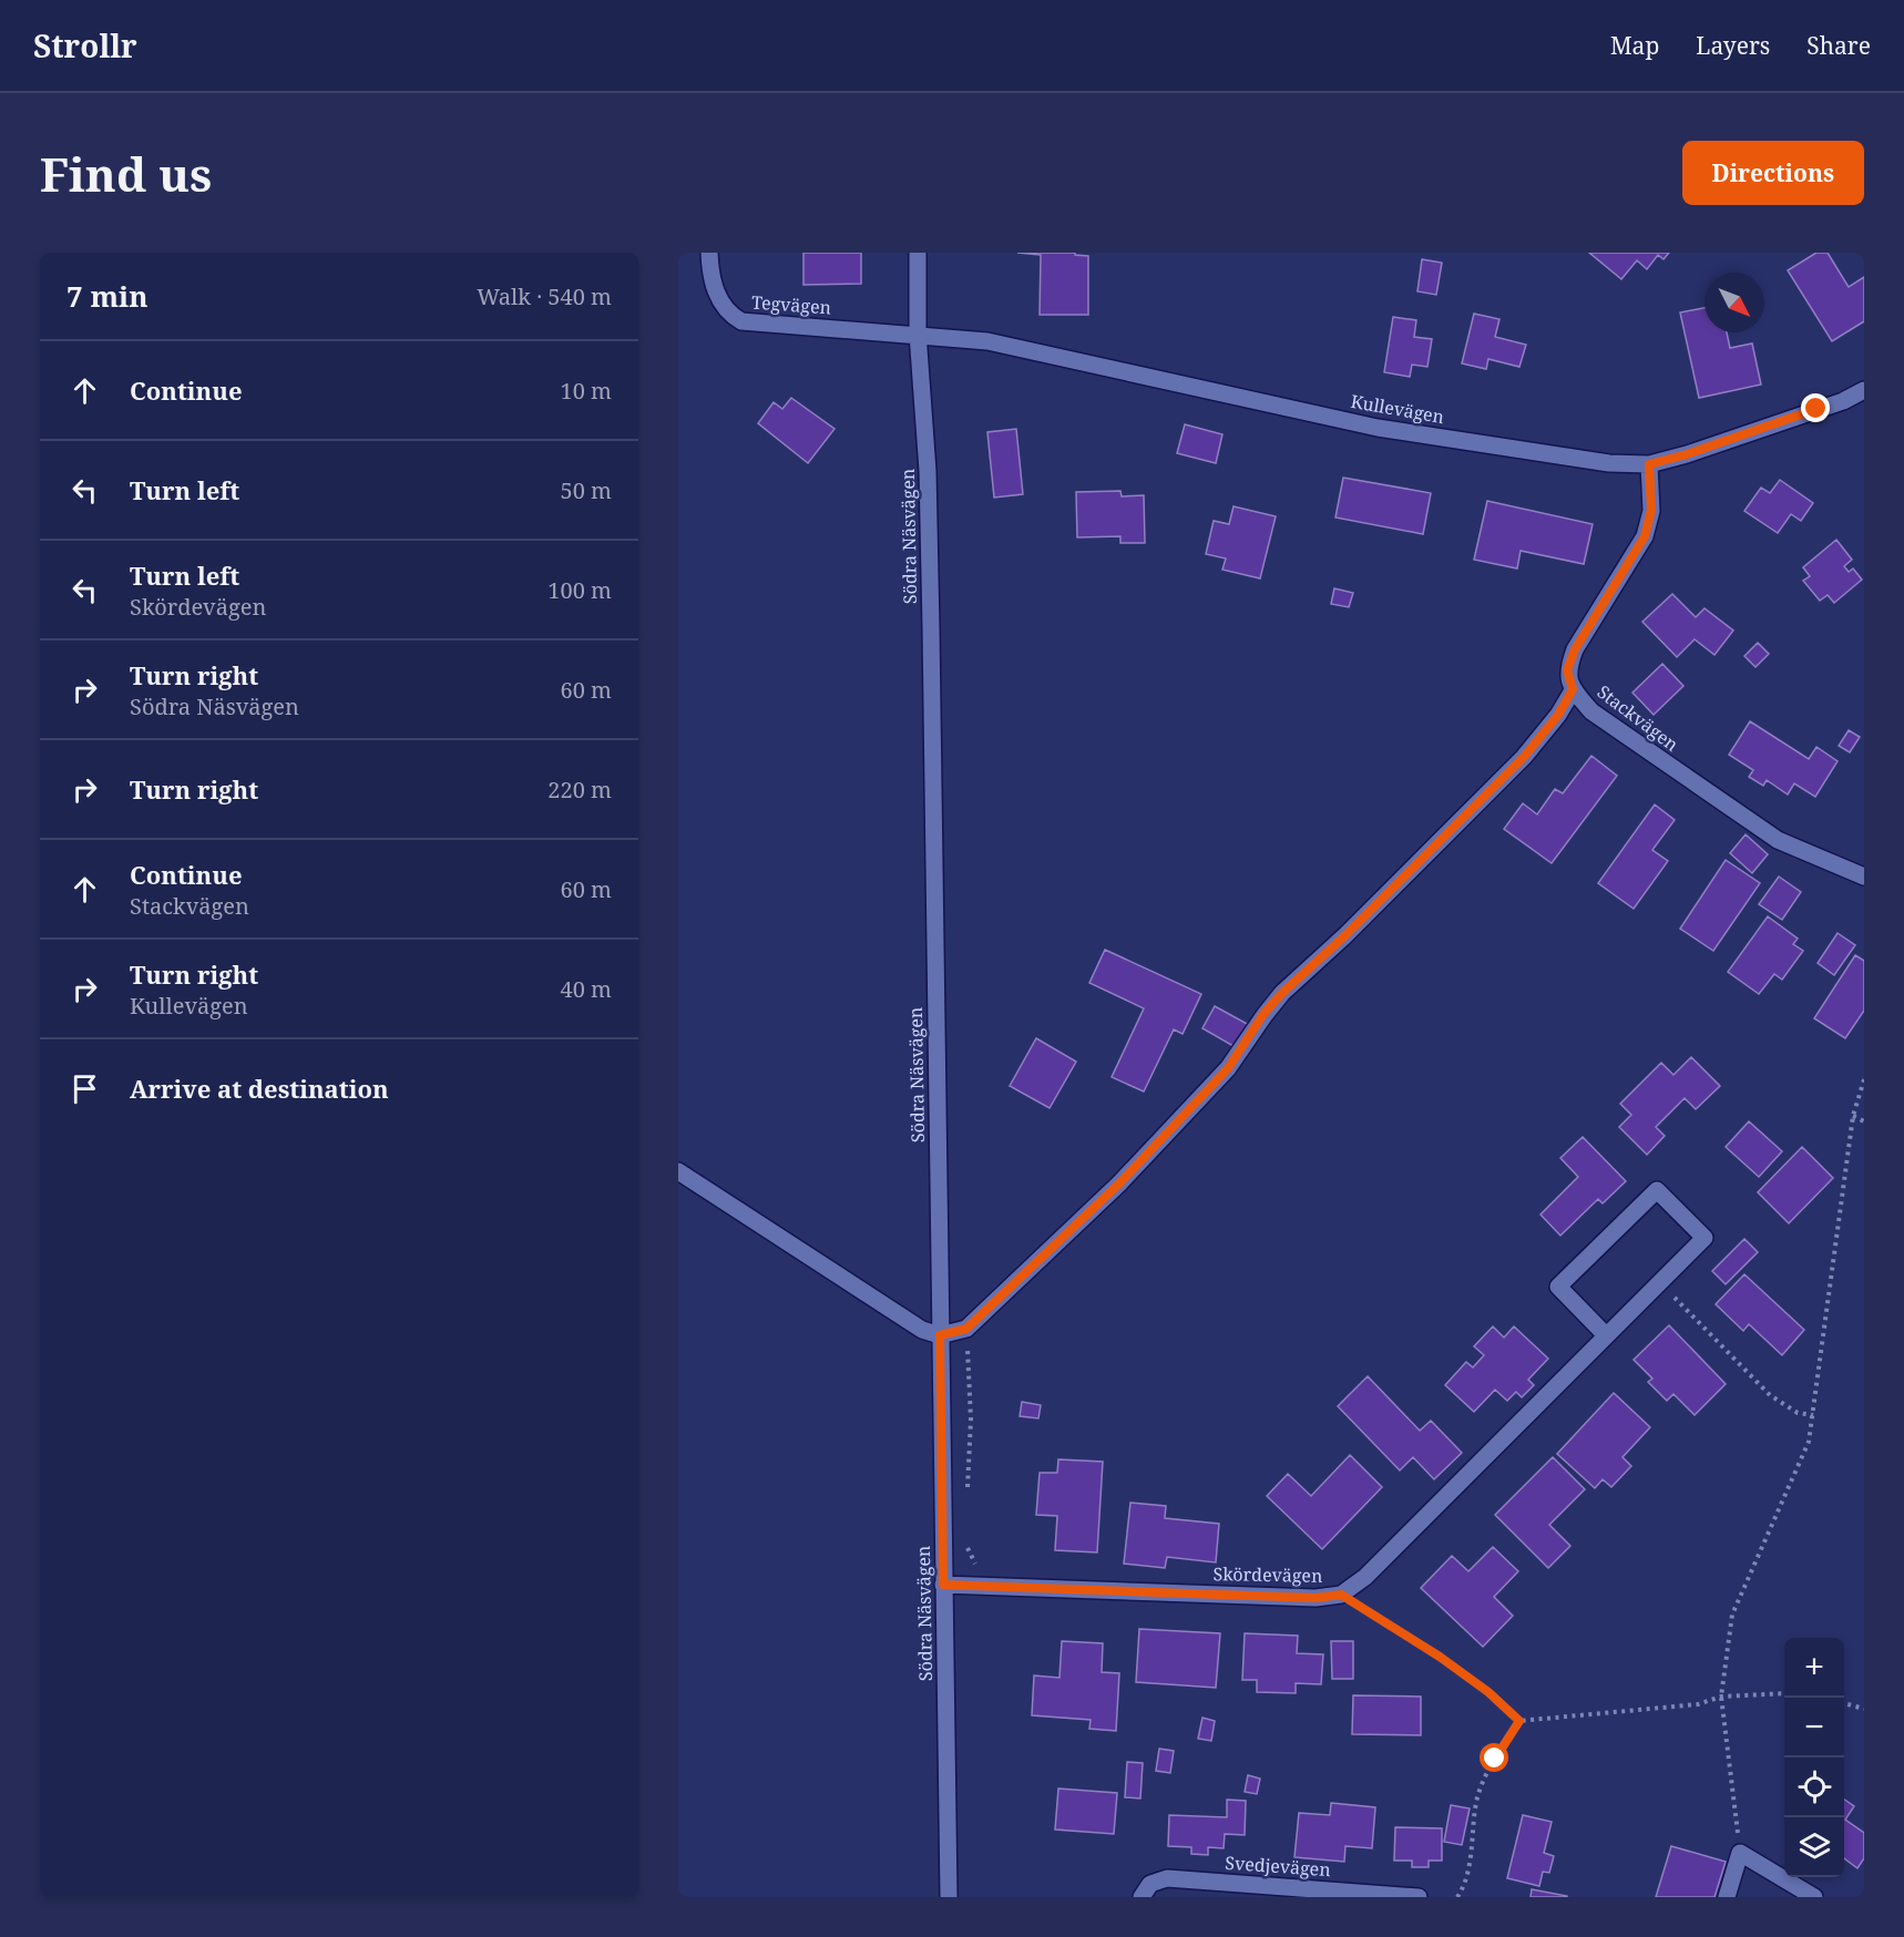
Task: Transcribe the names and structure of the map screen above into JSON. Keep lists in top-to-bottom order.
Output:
{
  "streets": {
    "street": [
      "Tegvägen",
      "Kullevägen",
      "Södra Näsvägen",
      "Stackvägen",
      "Skördevägen",
      "Svedjevägen"
    ]
  },
  "crossings": [
    ["Tegvägen", "Kullevägen"],
    ["Tegvägen", "Södra Näsvägen"],
    ["Kullevägen", "Södra Näsvägen"],
    ["Kullevägen", "Stackvägen"],
    ["Södra Näsvägen", "Skördevägen"]
  ],
  "north": "bottom right",
  "page": {
    "header": "Strollr",
    "nav": ["Map", "Layers", "Share"],
    "buttons": "Directions",
    "title": "Find us",
    "heading": ["7 min", "Walk · 540 m"],
    "list": [
      ["Continue", "10 m"],
      ["Turn left", "50 m"],
      ["Turn left", "Skördevägen", "100 m"],
      ["Turn right", "Södra Näsvägen", "60 m"],
      ["Turn right", "220 m"],
      ["Continue", "Stackvägen", "60 m"],
      ["Turn right", "Kullevägen", "40 m"],
      "Arrive at destination"
    ],
    "map_buttons": ["+", "−"]
  }
}
